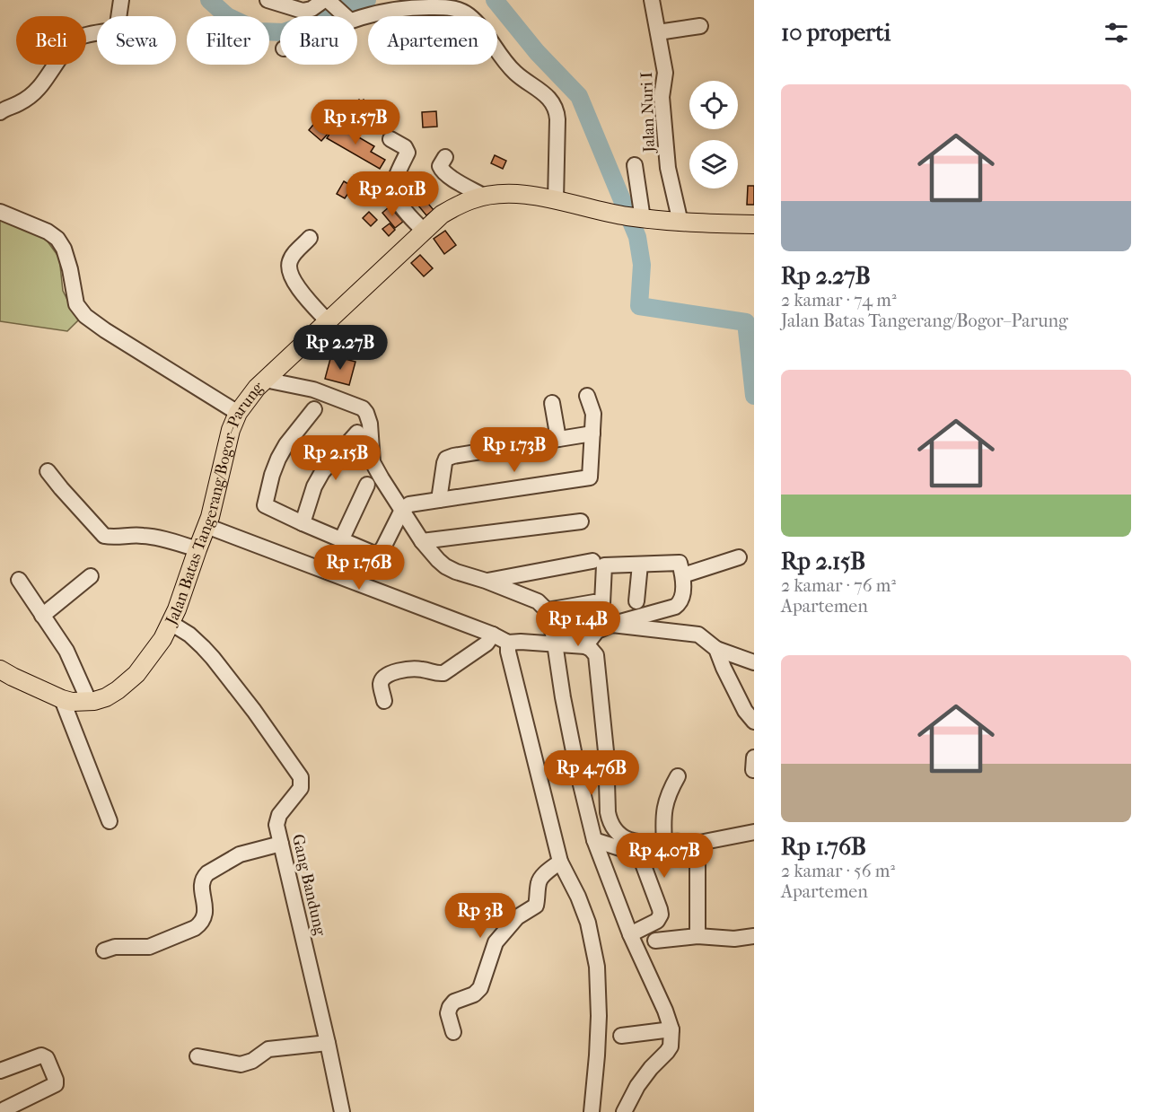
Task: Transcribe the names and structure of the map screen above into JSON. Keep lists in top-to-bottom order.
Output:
{
  "streets": {
    "main road": ["Jalan Batas Tangerang/Bogor–Parung"],
    "street": ["Jalan Nuri I", "Gang Bandung"]
  },
  "crossings": [
    ["Jalan Nuri I", "Jalan Batas Tangerang/Bogor–Parung"],
    ["Jalan Batas Tangerang/Bogor–Parung", "Gang Bandung"]
  ],
  "page": {
    "heading": "10 properti",
    "chip": [
      "Beli",
      "Sewa",
      "Filter",
      "Baru",
      "Apartemen"
    ],
    "list": [
      {
        "name": "Rp 2.27B",
        "note": "2 kamar · 74 m² · Jalan Batas Tangerang/Bogor–Parung"
      },
      {
        "name": "Rp 2.15B",
        "note": "2 kamar · 76 m² · Apartemen"
      },
      {
        "name": "Rp 1.76B",
        "note": "2 kamar · 56 m² · Apartemen"
      }
    ],
    "price": [
      "Rp 1.57B",
      "Rp 2.01B",
      "Rp 2.27B",
      "Rp 1.73B",
      "Rp 2.15B",
      "Rp 1.76B",
      "Rp 1.4B",
      "Rp 4.76B",
      "Rp 4.07B",
      "Rp 3B"
    ]
  }
}
